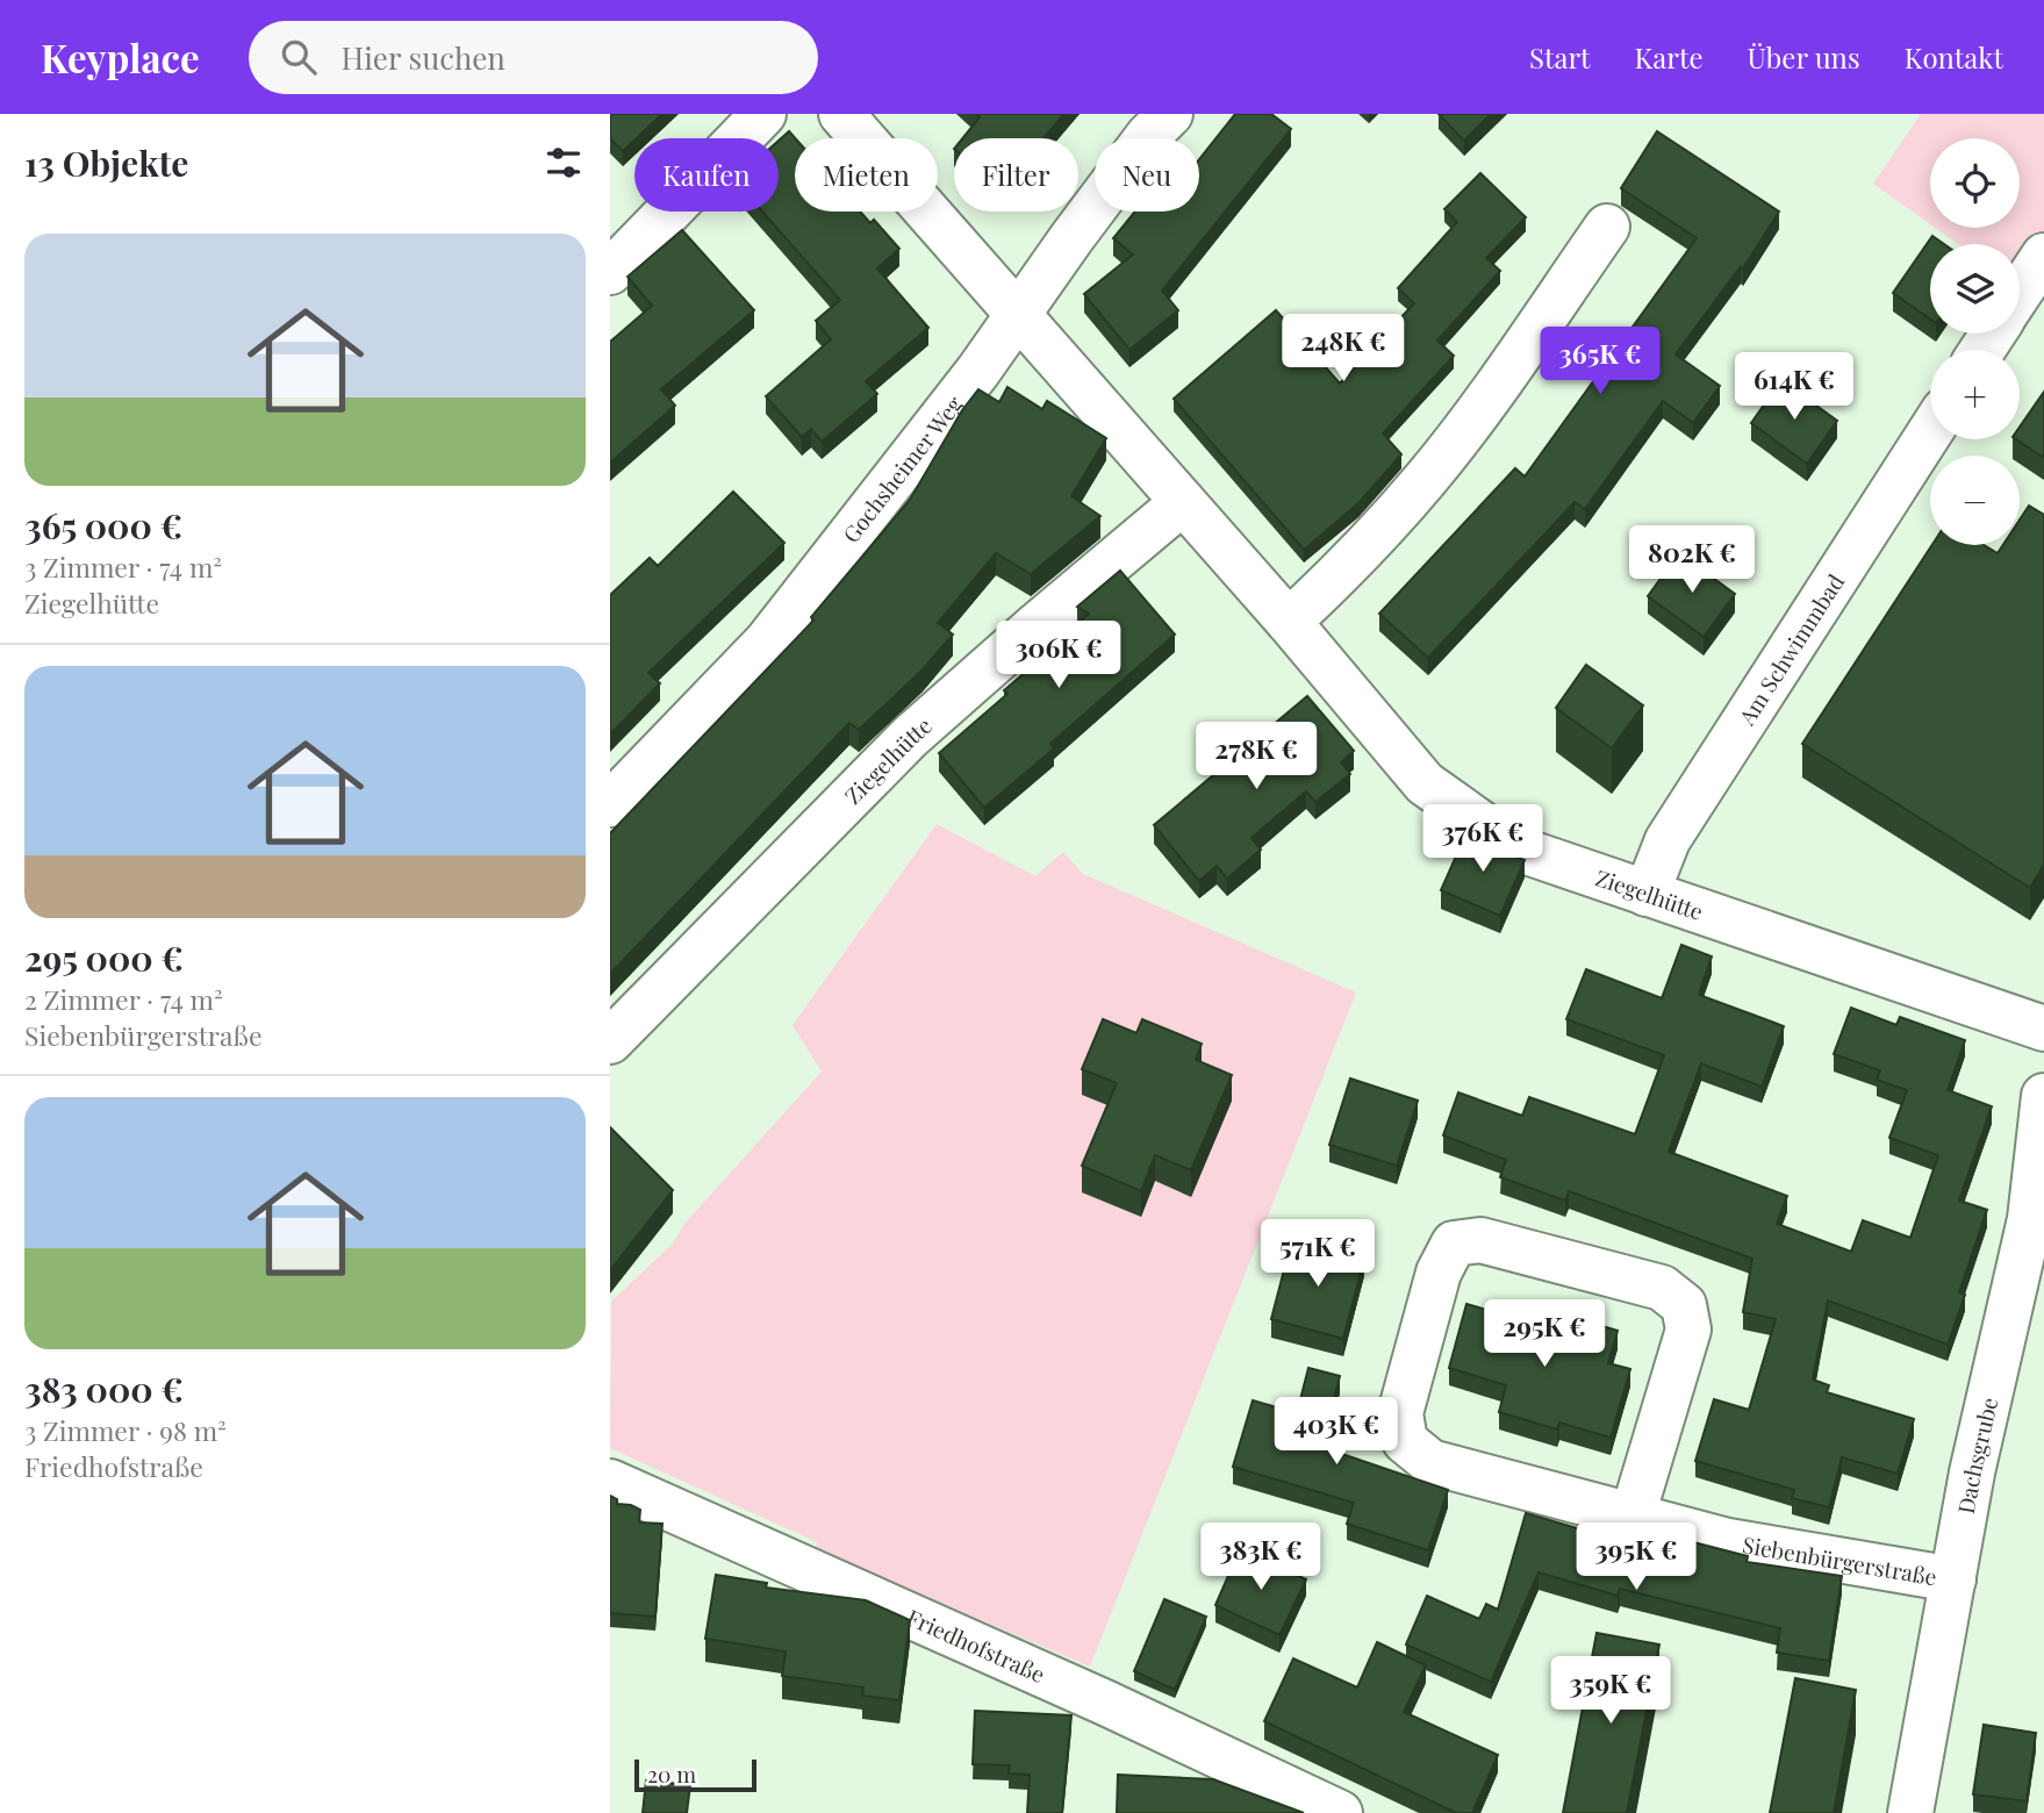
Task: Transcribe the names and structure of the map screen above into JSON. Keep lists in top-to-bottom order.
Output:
{
  "streets": {
    "street": [
      "Gochsheimer Weg",
      "Am Schwimmbad",
      "Ziegelhütte",
      "Dachsgrube",
      "Siebenbürgerstraße",
      "Friedhofstraße"
    ]
  },
  "crossings": [
    ["Gochsheimer Weg", "Ziegelhütte"],
    ["Am Schwimmbad", "Ziegelhütte"],
    ["Dachsgrube", "Siebenbürgerstraße"]
  ],
  "scale_bar": "20 m",
  "page": {
    "header": "Keyplace",
    "search": "Hier suchen",
    "nav": [
      "Start",
      "Karte",
      "Über uns",
      "Kontakt"
    ],
    "heading": "13 Objekte",
    "map_buttons": ["+", "−"],
    "chip": [
      "Kaufen",
      "Mieten",
      "Filter",
      "Neu"
    ],
    "list": [
      {
        "name": "365 000 €",
        "note": "3 Zimmer · 74 m² · Ziegelhütte"
      },
      {
        "name": "295 000 €",
        "note": "2 Zimmer · 74 m² · Siebenbürgerstraße"
      },
      {
        "name": "383 000 €",
        "note": "3 Zimmer · 98 m² · Friedhofstraße"
      }
    ],
    "price": [
      "248K €",
      "365K €",
      "614K €",
      "802K €",
      "306K €",
      "278K €",
      "376K €",
      "571K €",
      "295K €",
      "403K €",
      "383K €",
      "395K €",
      "359K €"
    ],
    "scale": "20 m"
  }
}
